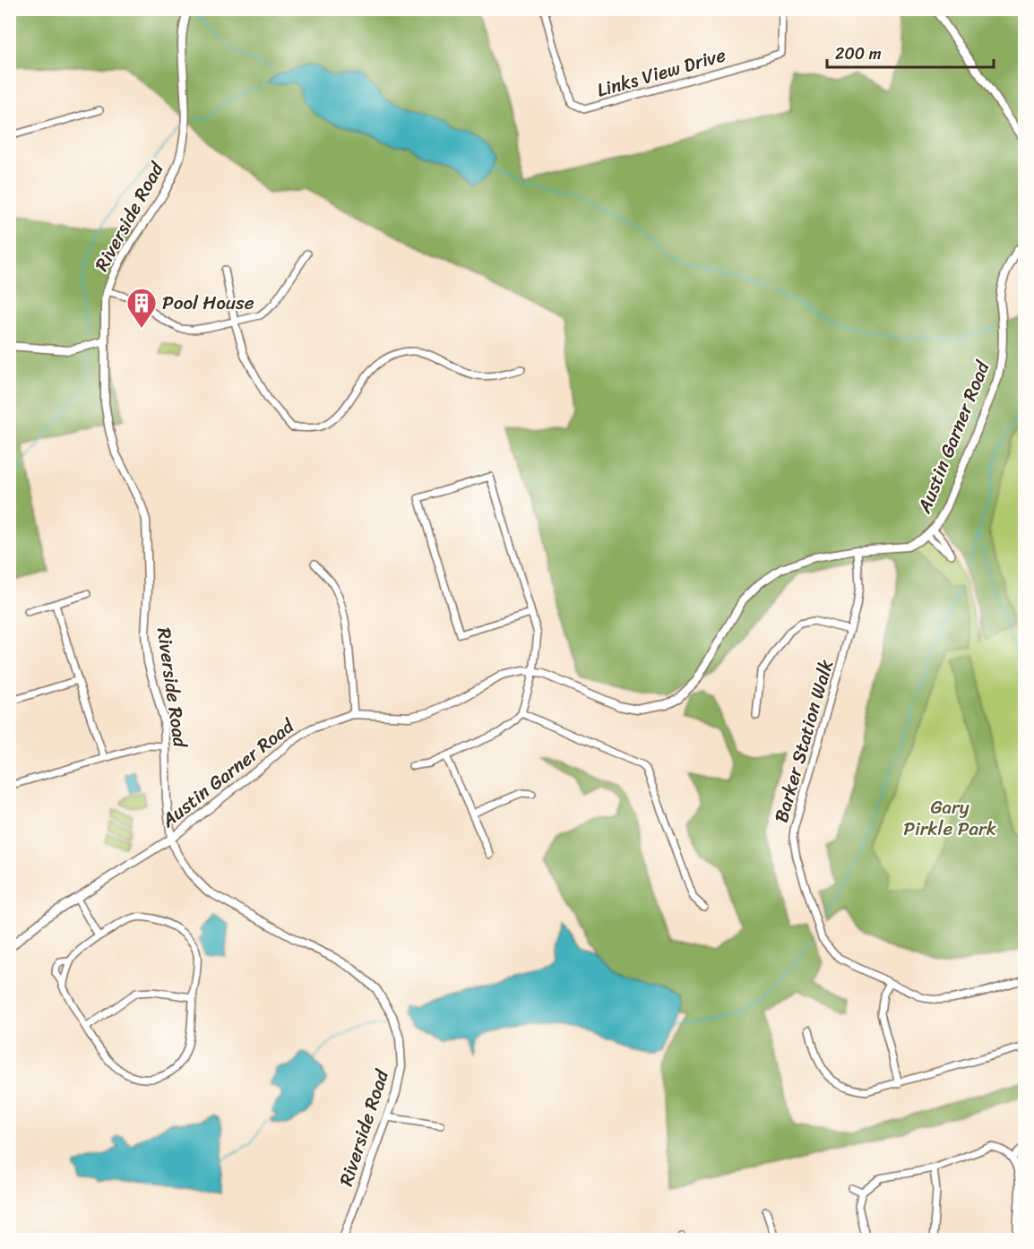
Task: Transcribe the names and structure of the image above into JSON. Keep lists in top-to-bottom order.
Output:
{
  "streets": {
    "street": [
      "Links View Drive",
      "Riverside Road",
      "Austin Garner Road",
      "Barker Station Walk"
    ]
  },
  "crossings": [
    ["Riverside Road", "Austin Garner Road"],
    ["Austin Garner Road", "Barker Station Walk"]
  ],
  "parks": ["Gary Pirkle Park"],
  "places": {
    "building": ["Pool House"]
  },
  "scale_bar": "200 m"
}
